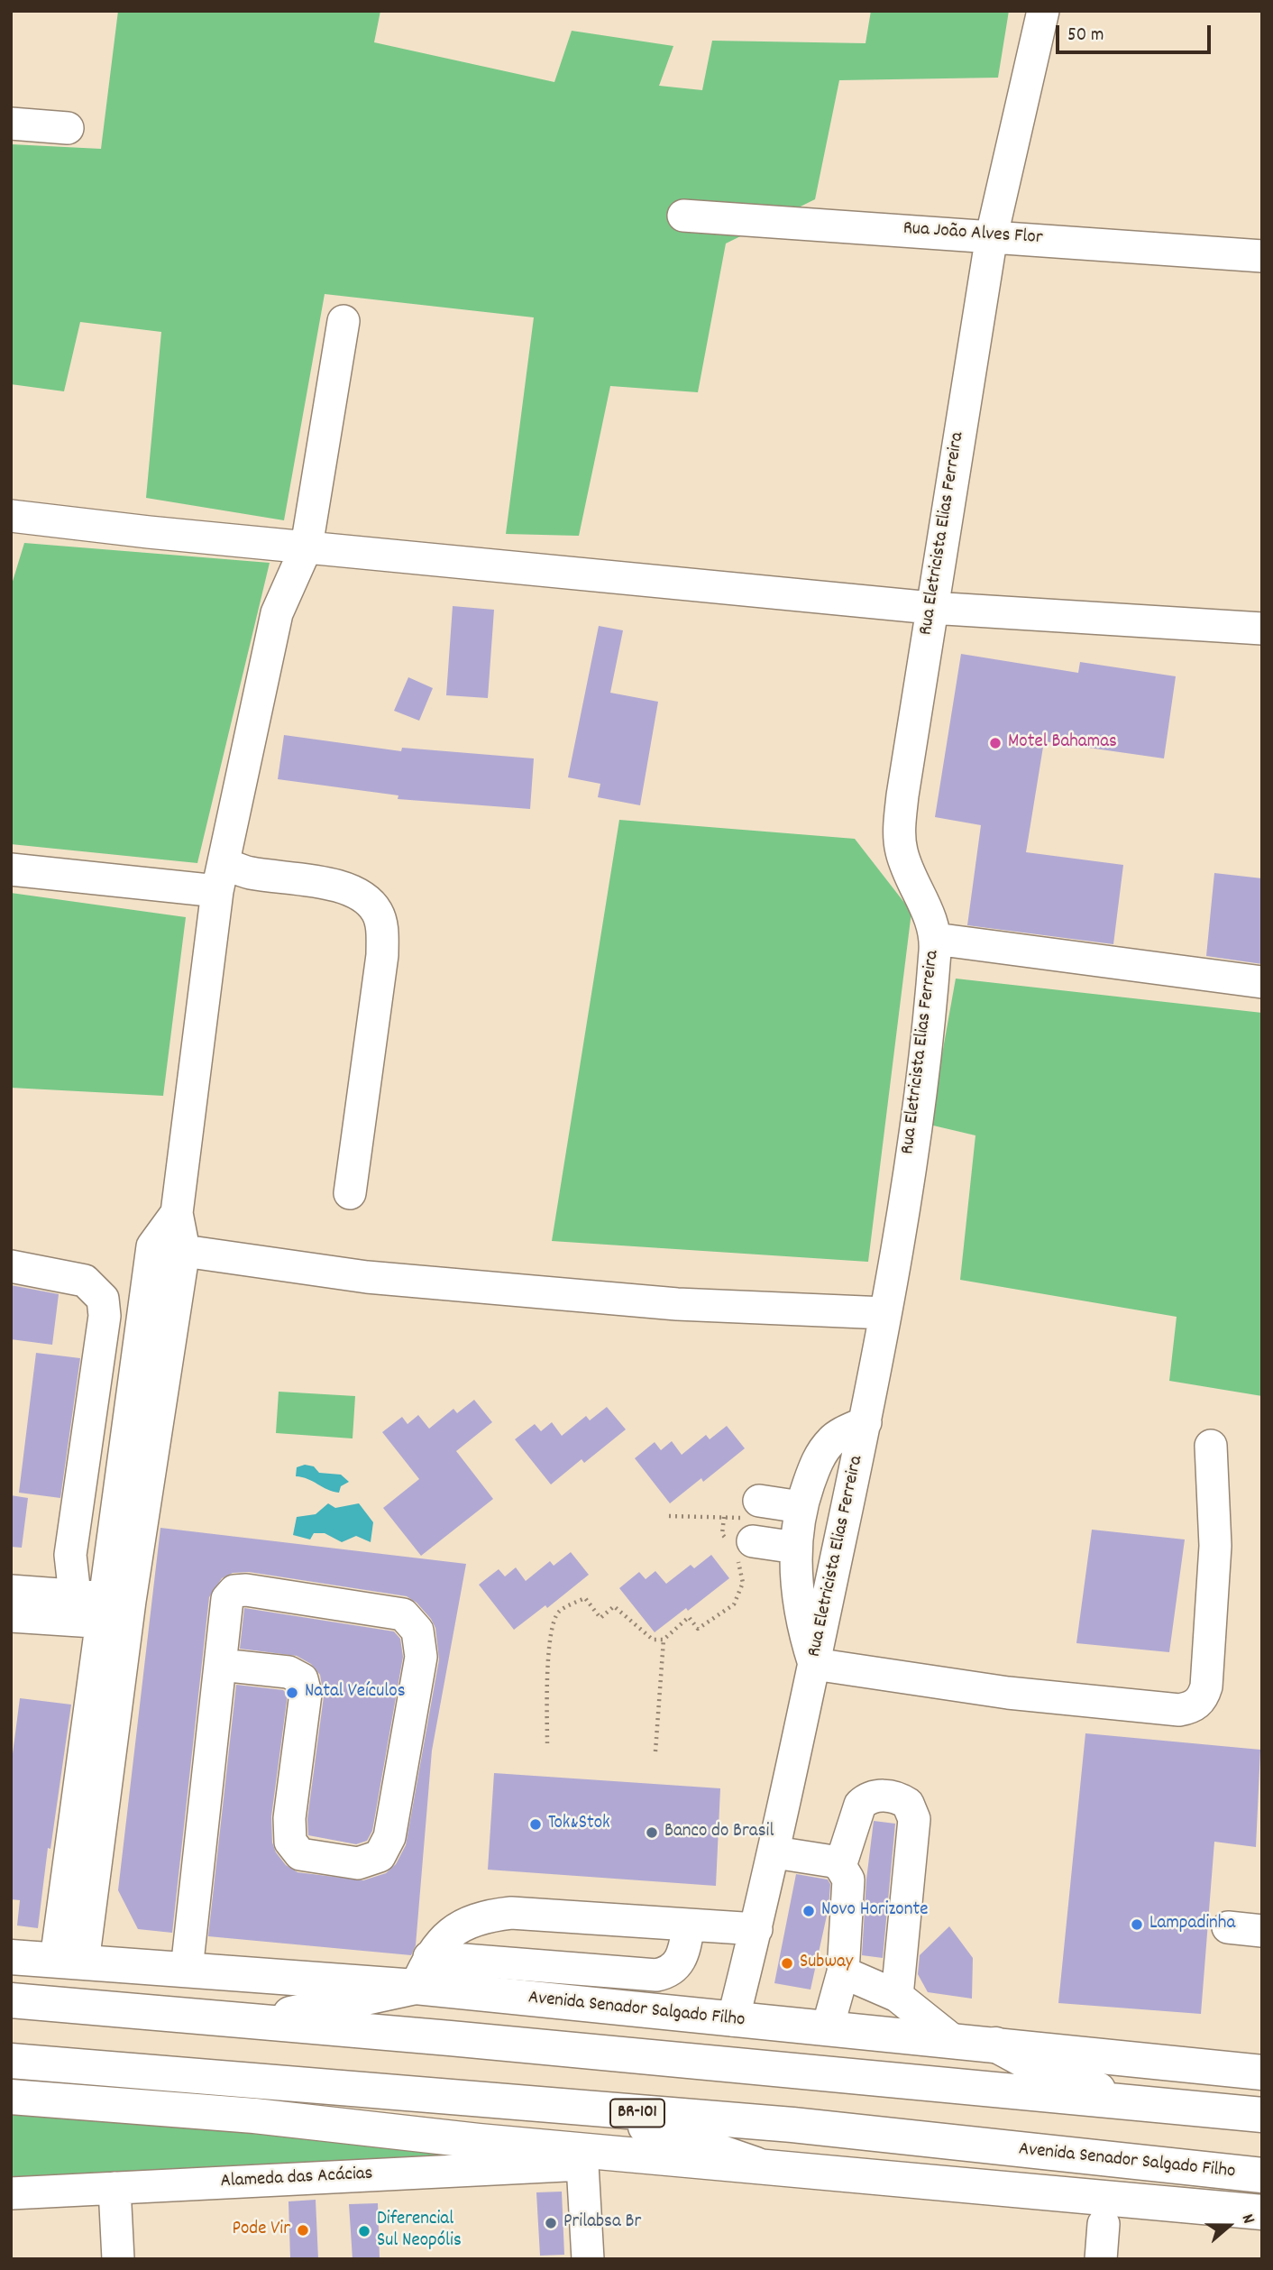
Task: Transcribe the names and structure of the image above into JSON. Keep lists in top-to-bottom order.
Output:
{
  "streets": {
    "main road": ["Avenida Senador Salgado Filho", "BR-101"],
    "street": ["Rua João Alves Flor", "Rua Eletricista Elias Ferreira", "Alameda das Acácias"]
  },
  "crossings": [
    ["Rua João Alves Flor", "Rua Eletricista Elias Ferreira"],
    ["Rua Eletricista Elias Ferreira", "Avenida Senador Salgado Filho"]
  ],
  "places": [
    "Motel Bahamas",
    "Natal Veículos",
    "Tok&Stok",
    "Banco do Brasil",
    "Novo Horizonte",
    "Lampadinha",
    "Subway",
    "Prilabsa Br",
    "Pode Vir",
    "Diferencial Sul Neopólis"
  ],
  "scale_bar": "50 m",
  "north": "right"
}
